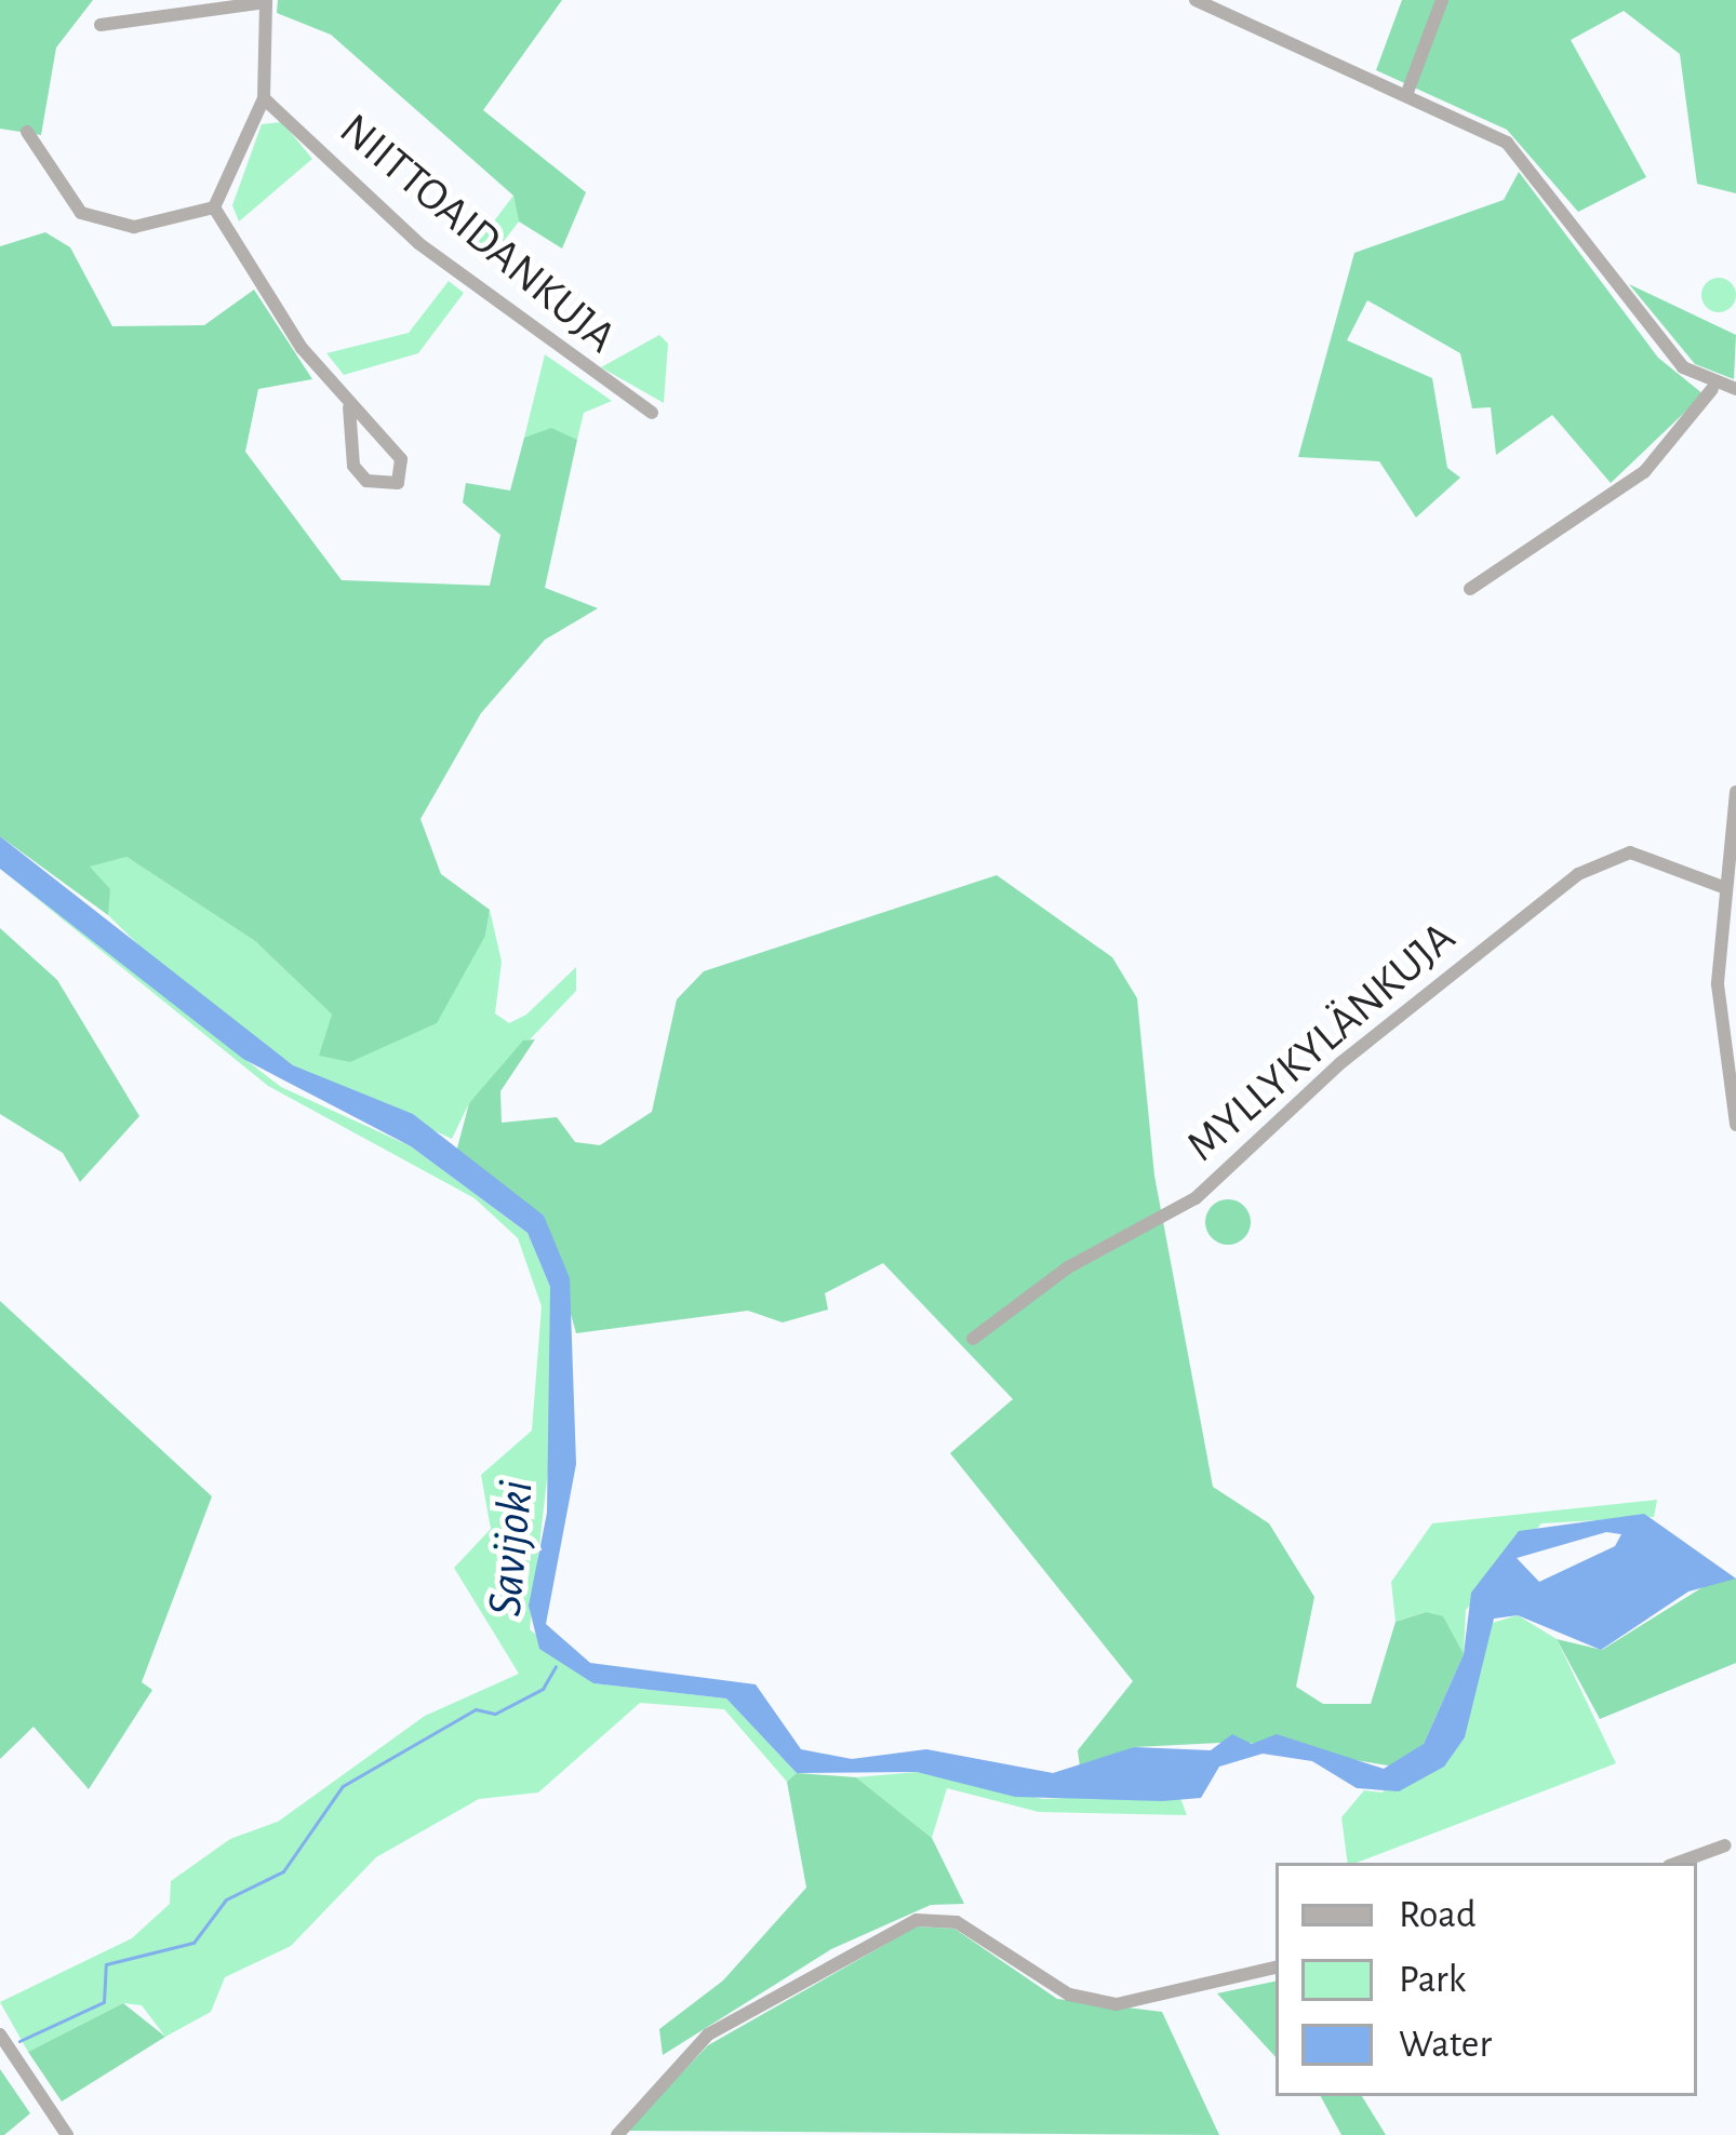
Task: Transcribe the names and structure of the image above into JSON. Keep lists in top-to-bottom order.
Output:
{
  "streets": {
    "street": ["NIITTOAIDANKUJA", "MYLLYKYLÄNKUJA"]
  },
  "water": ["Savijoki"],
  "legend": ["Road", "Park", "Water"]
}
